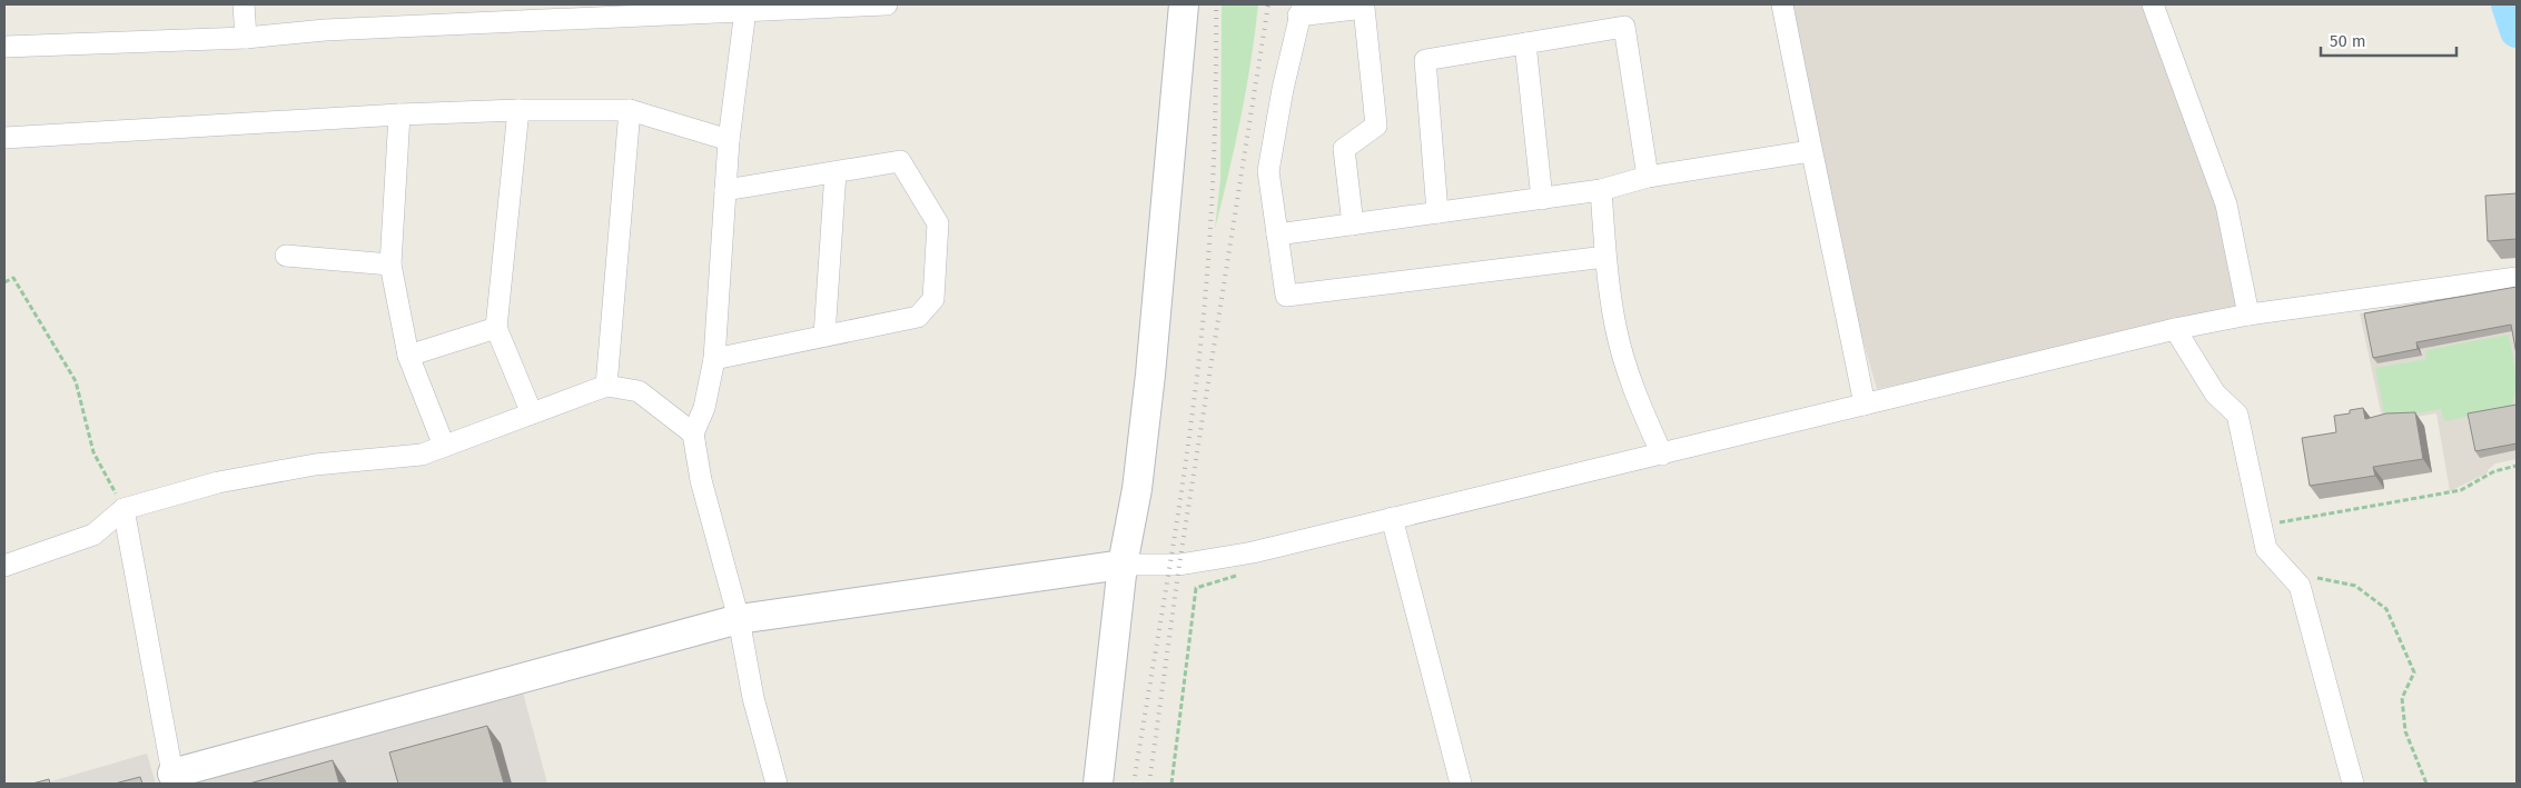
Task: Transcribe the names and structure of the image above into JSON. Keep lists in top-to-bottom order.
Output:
{
  "scale_bar": "50 m"
}
